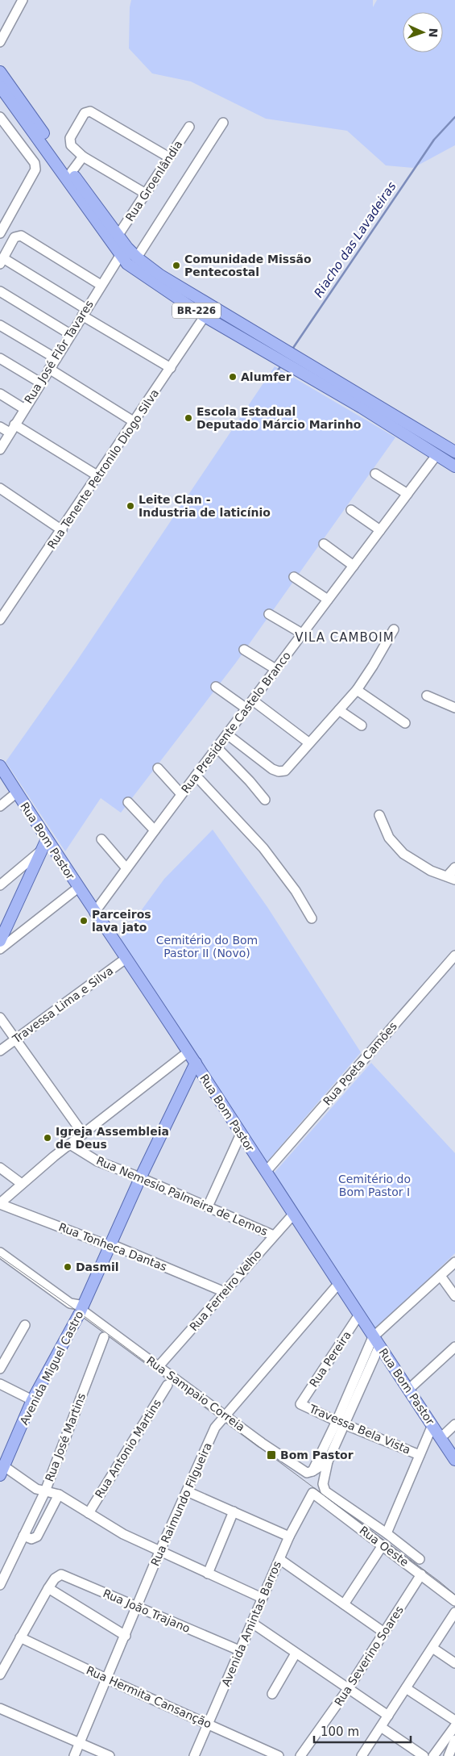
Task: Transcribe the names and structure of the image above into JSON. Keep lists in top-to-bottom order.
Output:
{
  "streets": {
    "main road": ["BR-226", "Rua Bom Pastor", "Avenida Miguel Castro"],
    "street": [
      "Rua Groenlândia",
      "Rua José Flôr Tavares",
      "Rua Tenente Petronilo Diogo Silva",
      "Rua Presidente Castelo Branco",
      "Travessa Lima e Silva",
      "Rua Poeta Camões",
      "Rua Nemesio Palmeira de Lemos",
      "Rua Tonheca Dantas",
      "Rua Ferreiro Velho",
      "Rua Pereira",
      "Rua Sampaio Correia",
      "Travessa Bela Vista",
      "Rua José Martins",
      "Rua Antonio Martins",
      "Rua Raimundo Filgueira",
      "Rua Oeste",
      "Rua João Trajano",
      "Avenida Amintas Barros",
      "Rua Severino Soares",
      "Rua Hermita Cansanção"
    ]
  },
  "crossings": [
    ["Rua Groenlândia", "BR-226"],
    ["BR-226", "Rua José Flôr Tavares"],
    ["BR-226", "Rua Tenente Petronilo Diogo Silva"],
    ["BR-226", "Rua Presidente Castelo Branco"],
    ["Rua Presidente Castelo Branco", "Rua Bom Pastor"],
    ["Rua Bom Pastor", "Travessa Lima e Silva"],
    ["Rua Bom Pastor", "Rua Poeta Camões"],
    ["Rua Bom Pastor", "Rua Ferreiro Velho"],
    ["Rua Bom Pastor", "Rua Pereira"],
    ["Rua Bom Pastor", "Avenida Miguel Castro"],
    ["Rua Bom Pastor", "Rua Raimundo Filgueira"],
    ["Rua Nemesio Palmeira de Lemos", "Rua Ferreiro Velho"],
    ["Rua Nemesio Palmeira de Lemos", "Avenida Miguel Castro"],
    ["Rua Tonheca Dantas", "Rua Ferreiro Velho"],
    ["Rua Tonheca Dantas", "Avenida Miguel Castro"],
    ["Rua Ferreiro Velho", "Rua Sampaio Correia"],
    ["Rua Pereira", "Travessa Bela Vista"],
    ["Avenida Miguel Castro", "Rua Sampaio Correia"],
    ["Rua Sampaio Correia", "Rua Raimundo Filgueira"],
    ["Rua Raimundo Filgueira", "Rua João Trajano"],
    ["Rua Raimundo Filgueira", "Rua Hermita Cansanção"],
    ["Rua Oeste", "Avenida Amintas Barros"],
    ["Rua Oeste", "Rua Severino Soares"],
    ["Rua João Trajano", "Avenida Amintas Barros"],
    ["Avenida Amintas Barros", "Rua Hermita Cansanção"]
  ],
  "districts": ["VILA CAMBOIM"],
  "water": ["Riacho das Lavadeiras"],
  "parks": ["Cemitério do Bom Pastor II (Novo)", "Cemitério do Bom Pastor I"],
  "places": {
    "other": [
      "Comunidade Missão Pentecostal",
      "Alumfer",
      "Escola Estadual Deputado Márcio Marinho",
      "Leite Clan - Industria de laticínio",
      "Parceiros lava jato",
      "Igreja Assembleia de Deus",
      "Dasmil"
    ],
    "transit": ["Bom Pastor"]
  },
  "scale_bar": "100 m",
  "north": "right"
}
